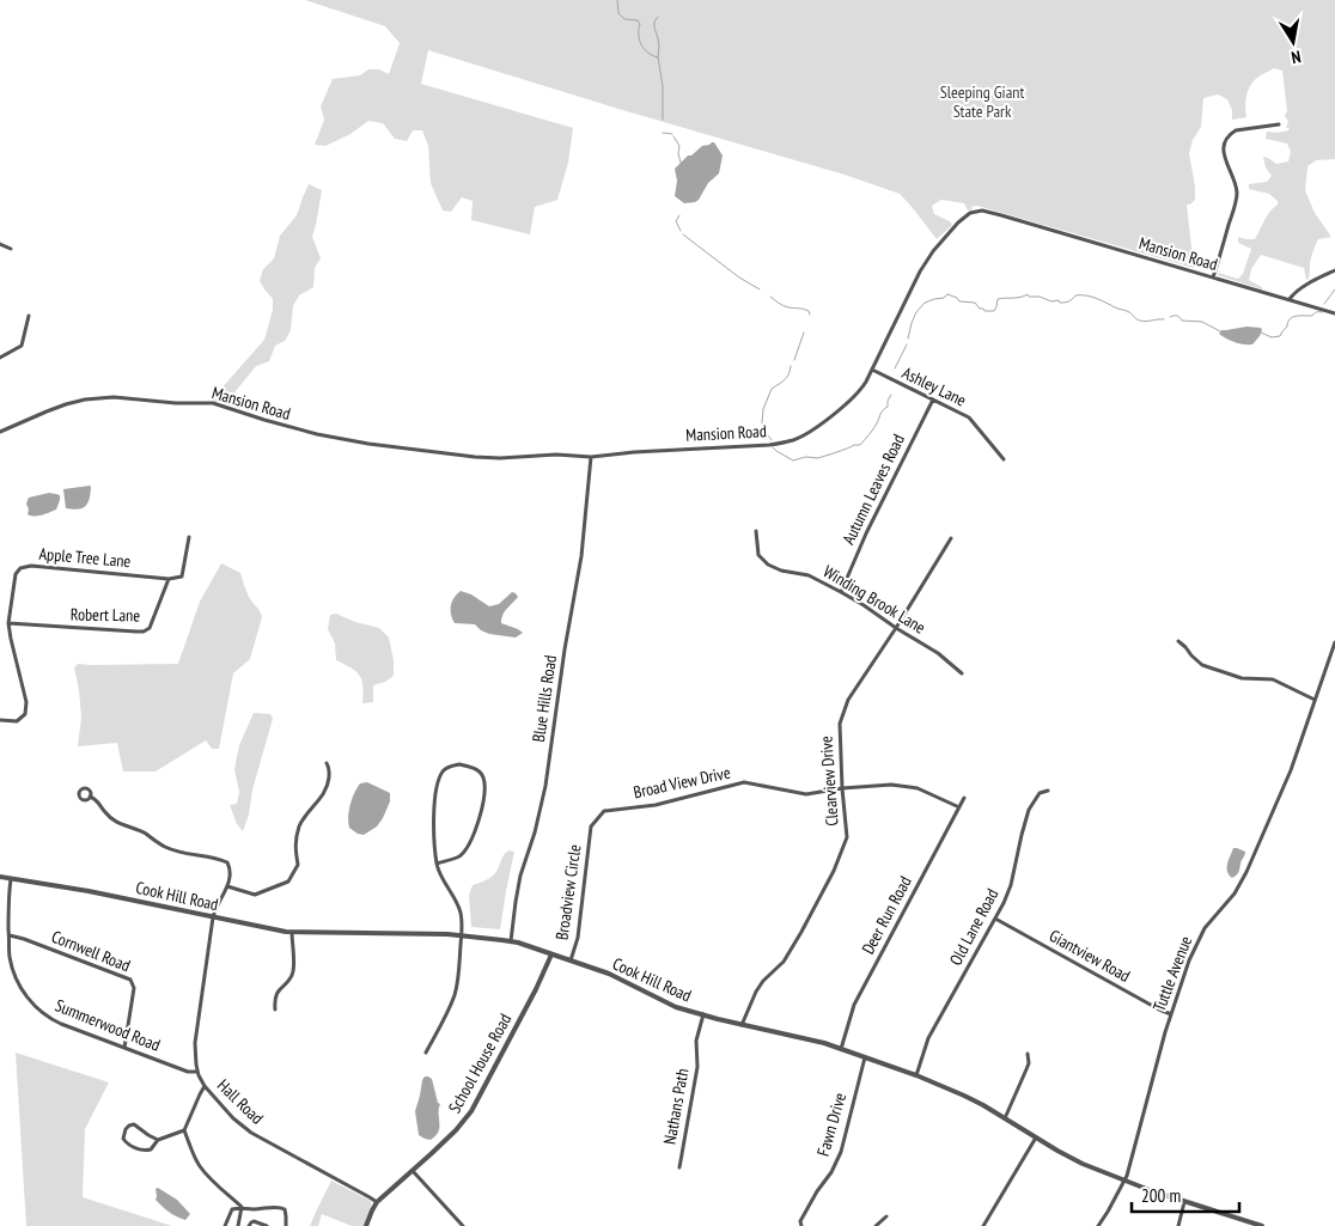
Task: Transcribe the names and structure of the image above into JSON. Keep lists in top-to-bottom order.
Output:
{
  "streets": {
    "street": [
      "Mansion Road",
      "Ashley Lane",
      "Autumn Leaves Road",
      "Apple Tree Lane",
      "Winding Brook Lane",
      "Robert Lane",
      "Blue Hills Road",
      "Clearview Drive",
      "Broad View Drive",
      "Broadview Circle",
      "Cook Hill Road",
      "Deer Run Road",
      "Old Lane Road",
      "Cornwell Road",
      "Giantview Road",
      "Tuttle Avenue",
      "Summerwood Road",
      "School House Road",
      "Hall Road",
      "Nathans Path",
      "Fawn Drive"
    ]
  },
  "crossings": [
    ["Mansion Road", "Ashley Lane"],
    ["Mansion Road", "Blue Hills Road"],
    ["Ashley Lane", "Autumn Leaves Road"],
    ["Autumn Leaves Road", "Winding Brook Lane"],
    ["Apple Tree Lane", "Robert Lane"],
    ["Winding Brook Lane", "Clearview Drive"],
    ["Blue Hills Road", "Cook Hill Road"],
    ["Clearview Drive", "Broad View Drive"],
    ["Clearview Drive", "Cook Hill Road"],
    ["Broad View Drive", "Broadview Circle"],
    ["Broad View Drive", "Deer Run Road"],
    ["Broadview Circle", "Cook Hill Road"],
    ["Cook Hill Road", "Deer Run Road"],
    ["Cook Hill Road", "Old Lane Road"],
    ["Cook Hill Road", "Tuttle Avenue"],
    ["Cook Hill Road", "Summerwood Road"],
    ["Cook Hill Road", "School House Road"],
    ["Cook Hill Road", "Hall Road"],
    ["Cook Hill Road", "Nathans Path"],
    ["Cook Hill Road", "Fawn Drive"],
    ["Old Lane Road", "Giantview Road"],
    ["Cornwell Road", "Summerwood Road"],
    ["Giantview Road", "Tuttle Avenue"],
    ["Summerwood Road", "Hall Road"],
    ["School House Road", "Hall Road"]
  ],
  "parks": ["Sleeping Giant State Park"],
  "scale_bar": "200 m",
  "north": "bottom"
}
